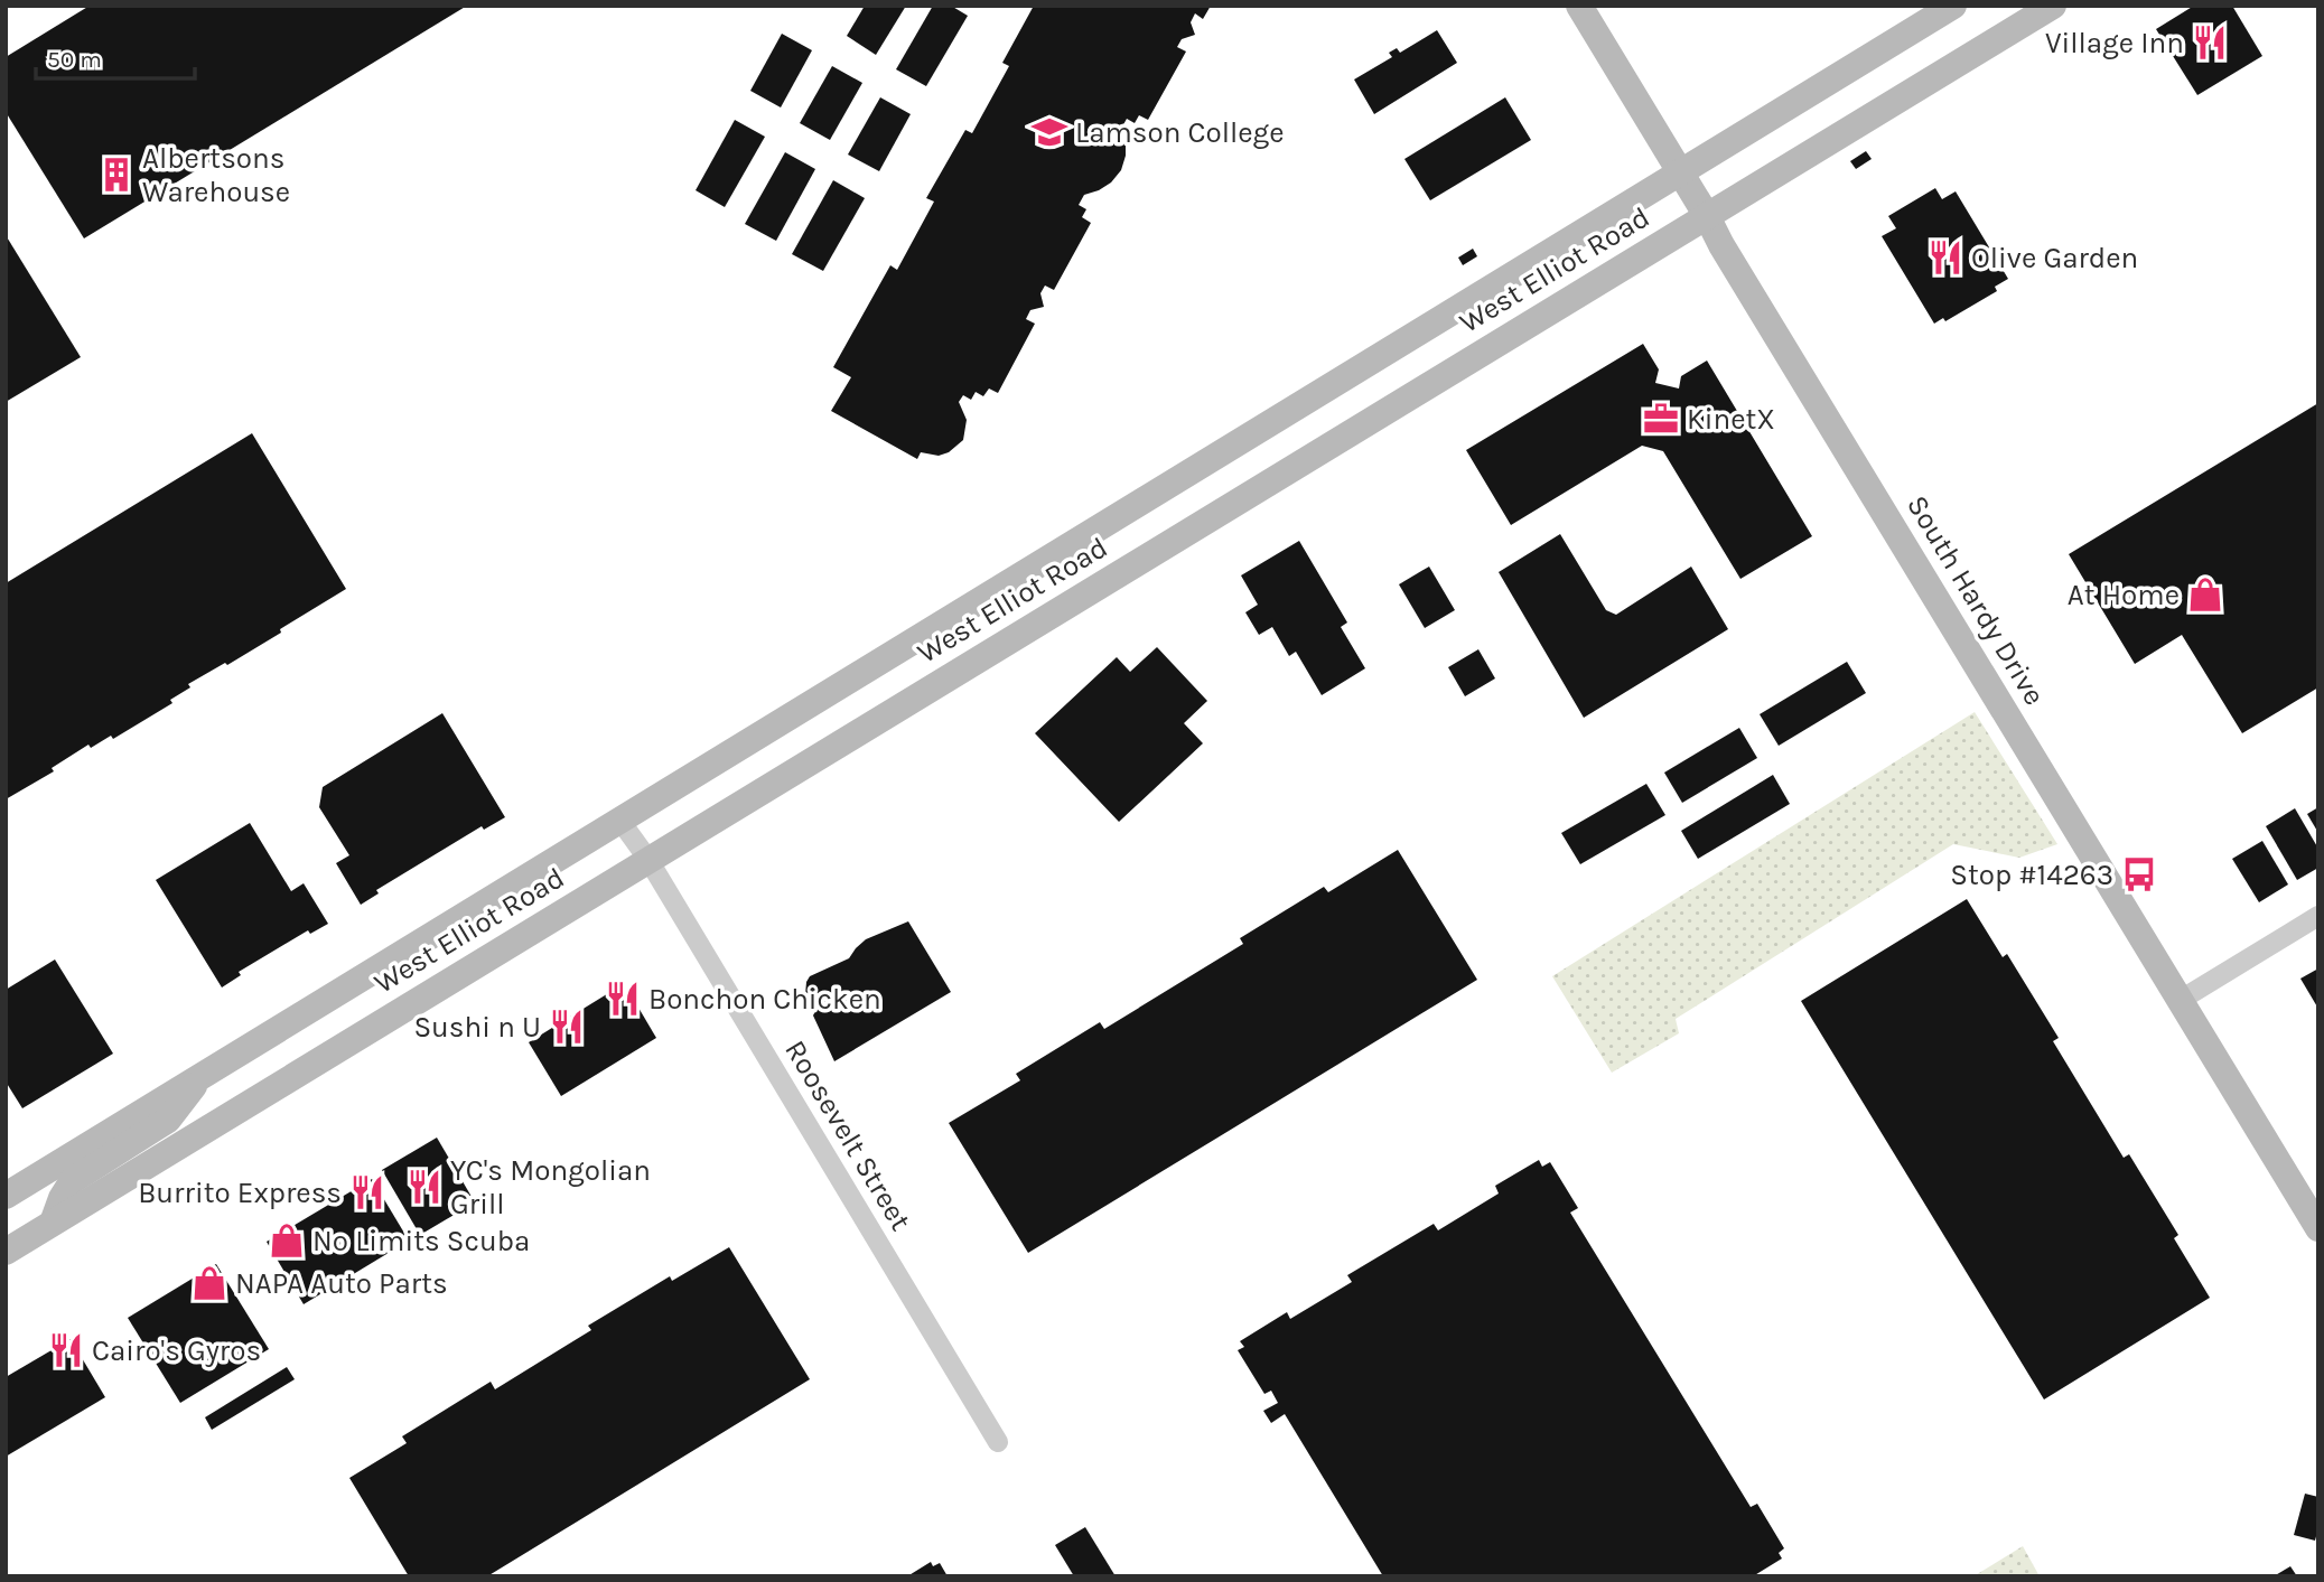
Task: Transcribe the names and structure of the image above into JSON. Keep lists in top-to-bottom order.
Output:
{
  "streets": {
    "main road": ["West Elliot Road", "South Hardy Drive"],
    "street": ["Roosevelt Street"]
  },
  "crossings": [
    ["West Elliot Road", "South Hardy Drive"],
    ["West Elliot Road", "Roosevelt Street"]
  ],
  "places": {
    "restaurant": [
      "Village Inn",
      "Olive Garden",
      "Bonchon Chicken",
      "Sushi n U",
      "YC's Mongolian Grill",
      "Burrito Express",
      "Cairo's Gyros"
    ],
    "school or university": ["Lamson College"],
    "building": ["Albertsons Warehouse"],
    "office": ["KinetX"],
    "shop": ["At Home", "No Limits Scuba", "NAPA Auto Parts"],
    "bus stop": ["Stop #14263"]
  },
  "scale_bar": "50 m"
}
